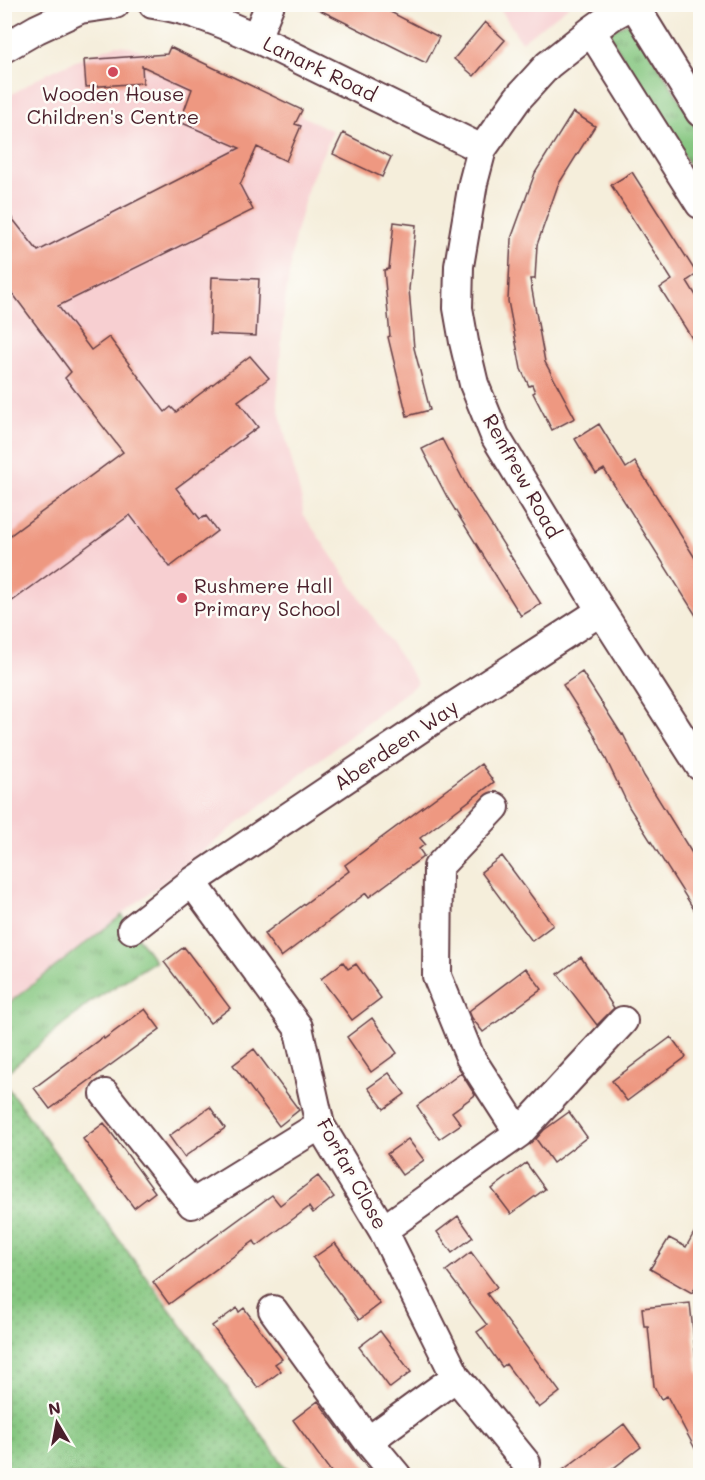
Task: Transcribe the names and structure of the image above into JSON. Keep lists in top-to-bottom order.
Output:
{
  "streets": {
    "street": [
      "Lanark Road",
      "Renfrew Road",
      "Aberdeen Way",
      "Forfar Close"
    ]
  },
  "crossings": [
    ["Lanark Road", "Renfrew Road"],
    ["Renfrew Road", "Aberdeen Way"],
    ["Aberdeen Way", "Forfar Close"]
  ],
  "places": ["Wooden House Children's Centre", "Rushmere Hall Primary School"],
  "north": "top"
}
